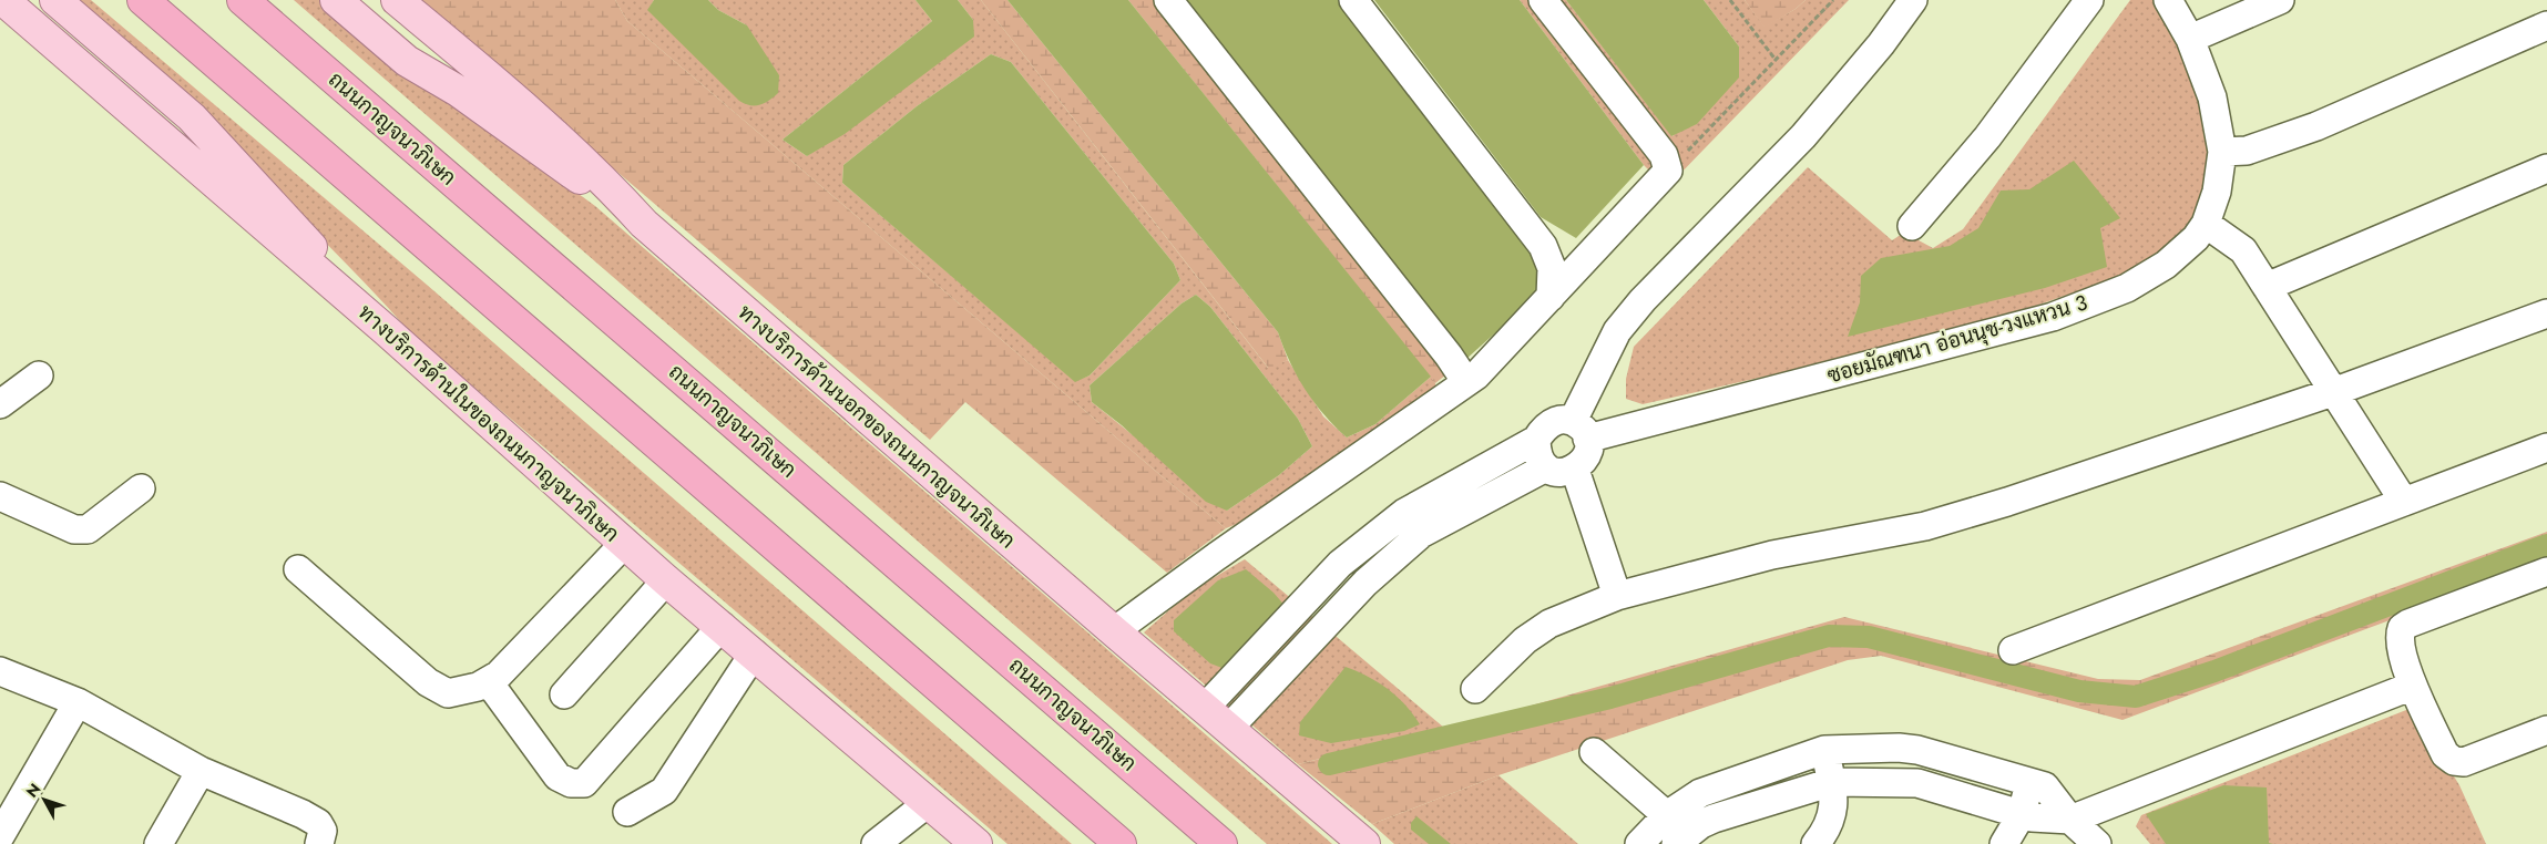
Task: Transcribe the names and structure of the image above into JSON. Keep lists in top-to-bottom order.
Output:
{
  "streets": {
    "highway": ["ถนนกาญจนาภิเษก"],
    "main road": ["ทางบริการด้านในของถนนกาญจนาภิเษก", "ทางบริการด้านนอกของถนนกาญจนาภิเษก"],
    "street": ["ซอยมัณฑนา อ่อนนุช-วงแหวน 3"]
  },
  "crossings": [
    ["ซอยมัณฑนา อ่อนนุช-วงแหวน 3", "ทางบริการด้านนอกของถนนกาญจนาภิเษก"]
  ],
  "north": "top left"
}
